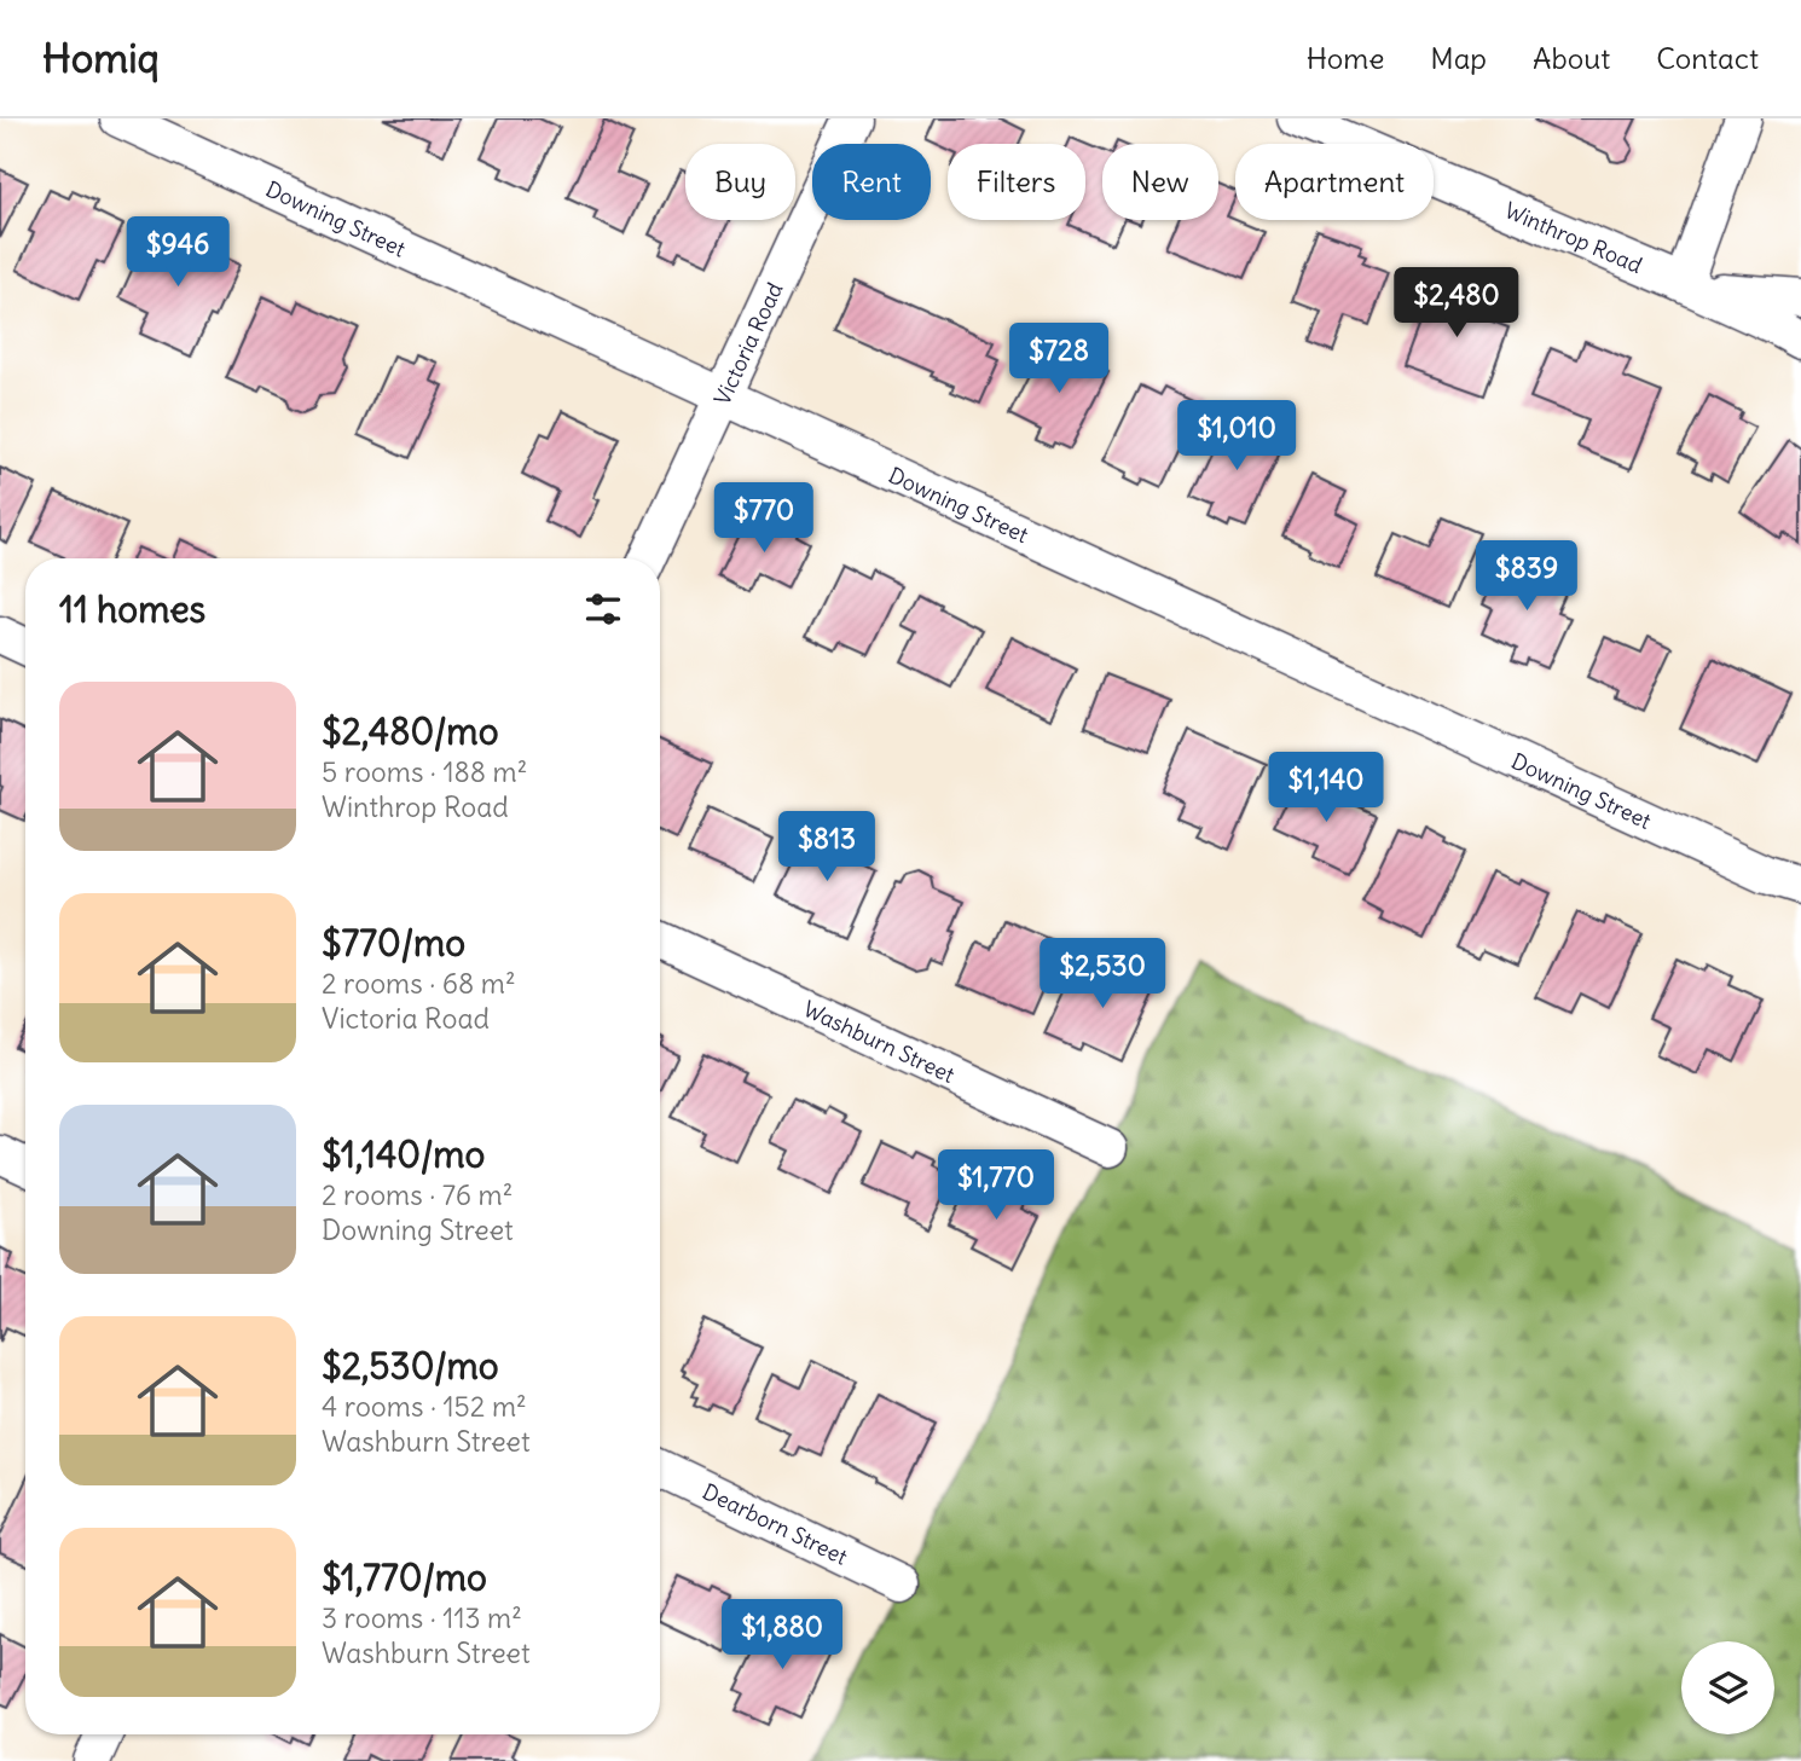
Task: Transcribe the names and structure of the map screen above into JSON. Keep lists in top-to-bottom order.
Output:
{
  "streets": {
    "street": [
      "Downing Street",
      "Winthrop Road",
      "Victoria Road",
      "Washburn Street",
      "Dearborn Street"
    ]
  },
  "crossings": [
    ["Downing Street", "Victoria Road"]
  ],
  "page": {
    "header": "Homiq",
    "nav": [
      "Home",
      "Map",
      "About",
      "Contact"
    ],
    "chip": [
      "Buy",
      "Rent",
      "Filters",
      "New",
      "Apartment"
    ],
    "price": [
      "$946",
      "$2,480",
      "$728",
      "$1,010",
      "$770",
      "$839",
      "$1,140",
      "$813",
      "$2,530",
      "$1,770",
      "$1,880"
    ],
    "heading": "11 homes",
    "list": [
      {
        "name": "$2,480/mo",
        "note": "5 rooms · 188 m² · Winthrop Road"
      },
      {
        "name": "$770/mo",
        "note": "2 rooms · 68 m² · Victoria Road"
      },
      {
        "name": "$1,140/mo",
        "note": "2 rooms · 76 m² · Downing Street"
      },
      {
        "name": "$2,530/mo",
        "note": "4 rooms · 152 m² · Washburn Street"
      },
      {
        "name": "$1,770/mo",
        "note": "3 rooms · 113 m² · Washburn Street"
      }
    ]
  }
}
